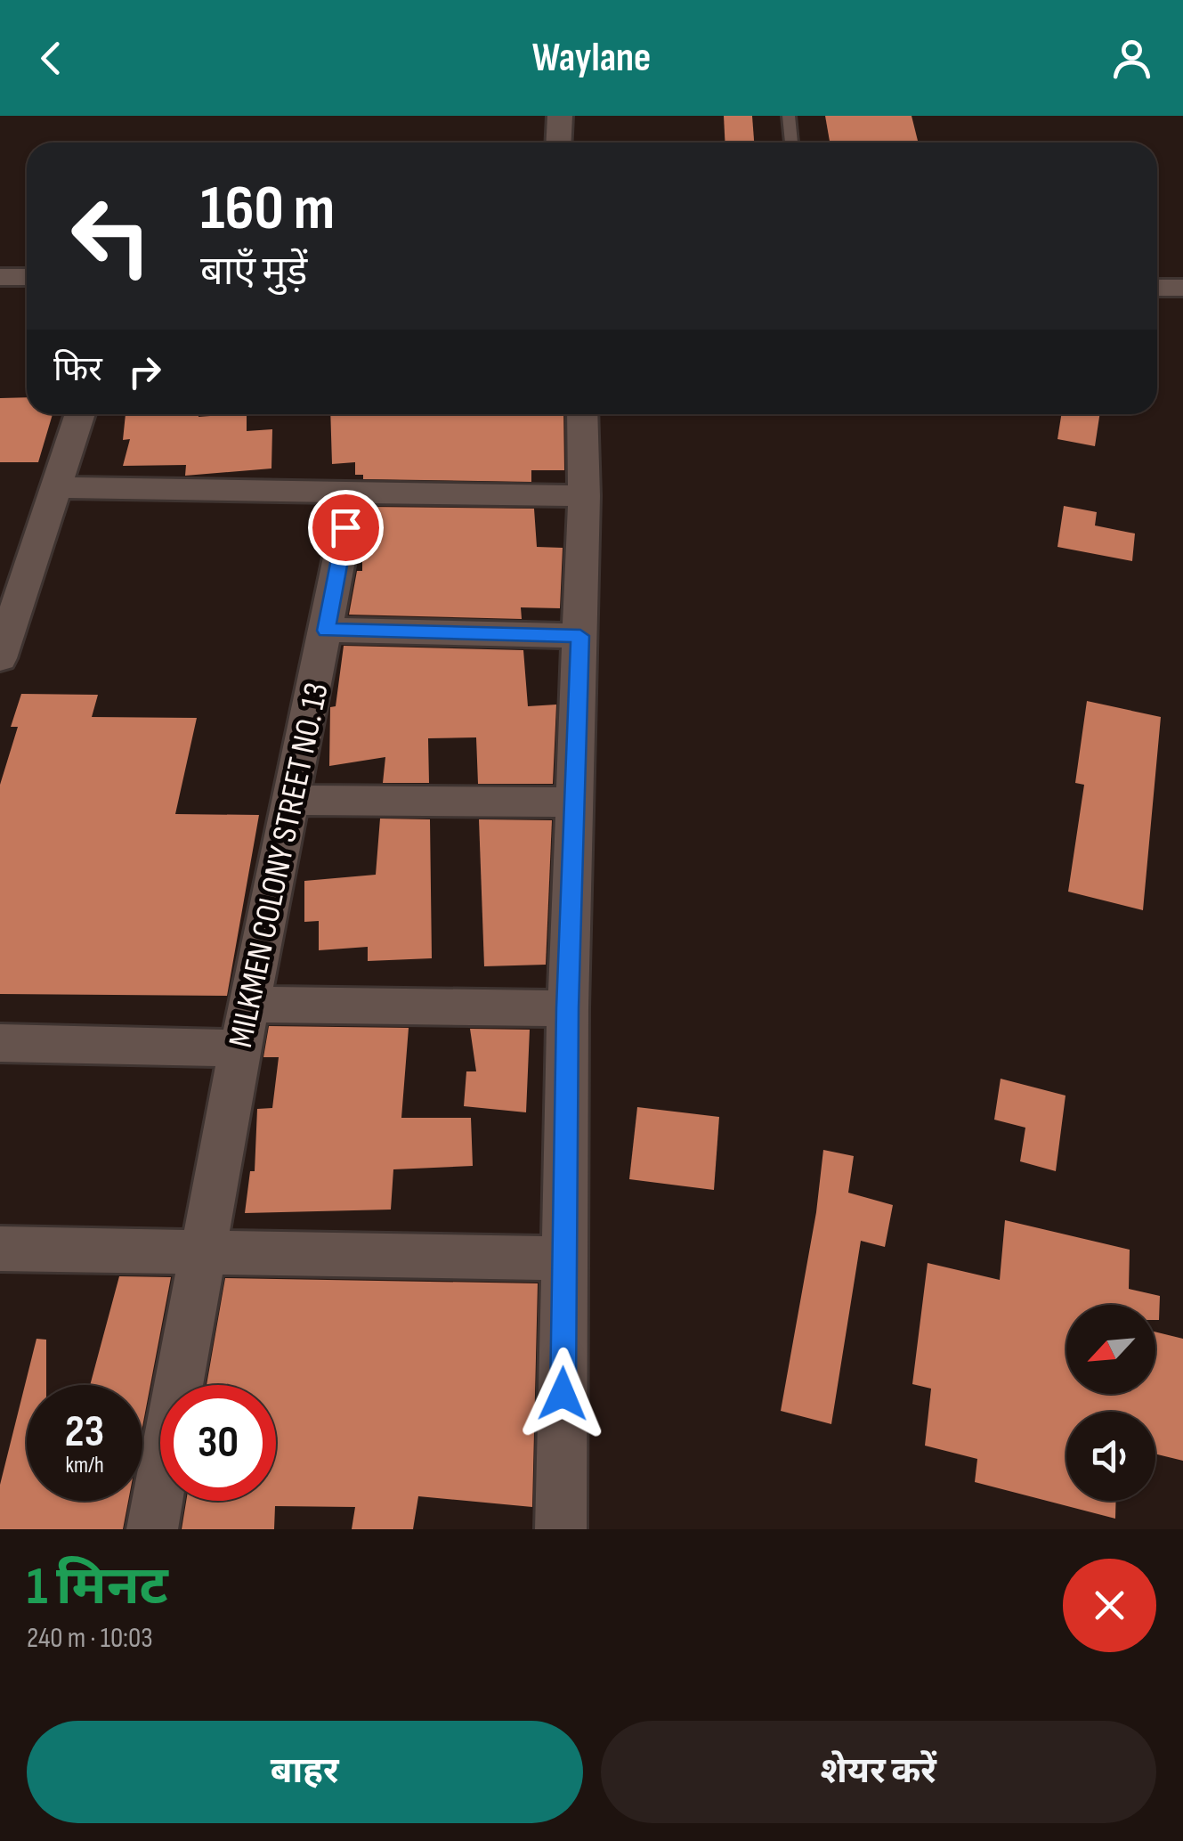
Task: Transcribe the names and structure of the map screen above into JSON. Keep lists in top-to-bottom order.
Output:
{
  "streets": {
    "street": ["MILKMEN COLONY STREET NO. 13"]
  },
  "north": "bottom left",
  "page": {
    "header": "Waylane",
    "turn": ["160 m", "बाएँ मुड़ें"],
    "then": "फिर",
    "speed": "23 km/h",
    "limit": "30",
    "heading": ["1 मिनट", "240 m · 10:03"],
    "buttons": ["बाहर", "शेयर करें"]
  }
}
